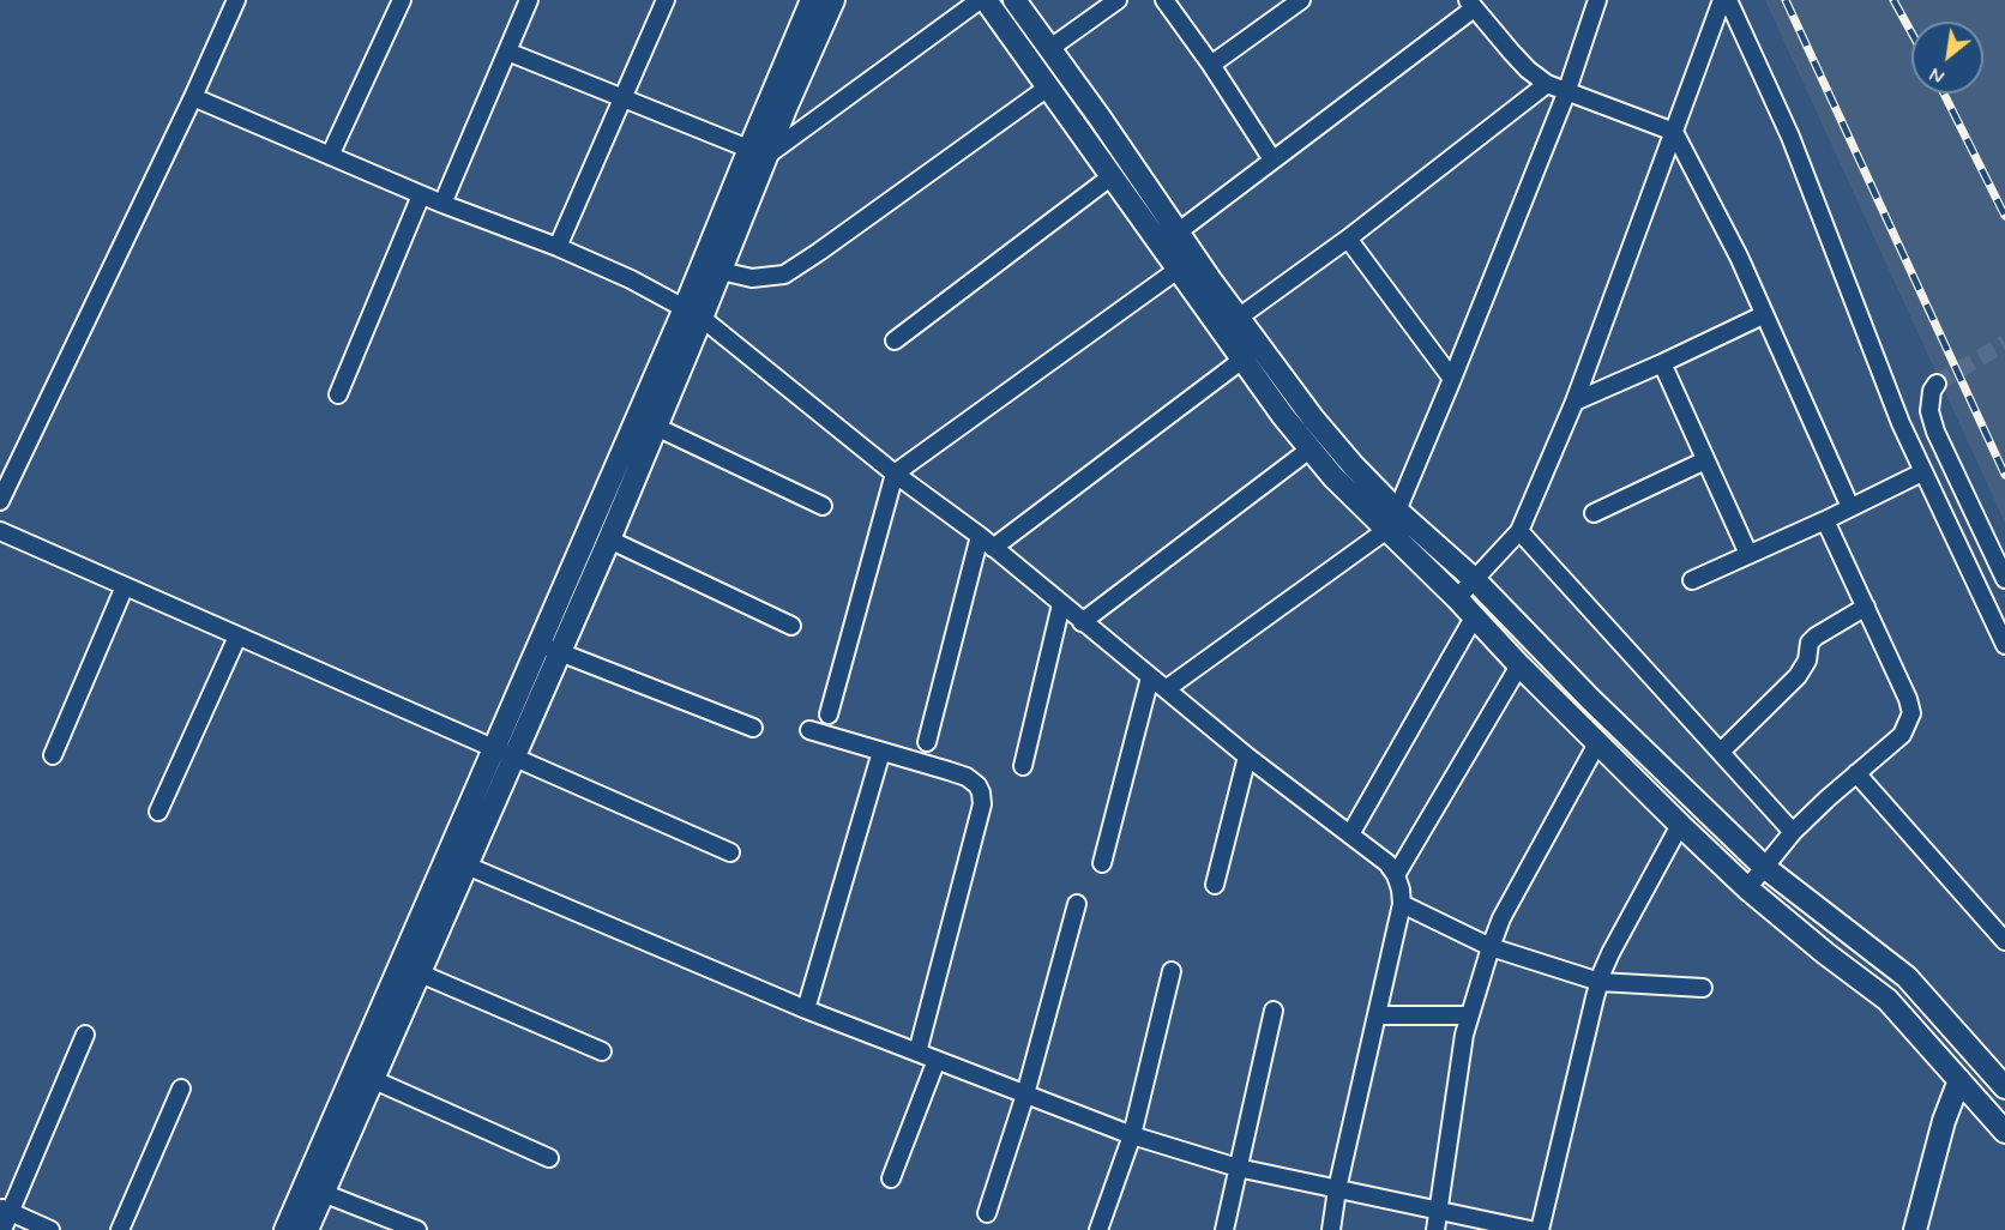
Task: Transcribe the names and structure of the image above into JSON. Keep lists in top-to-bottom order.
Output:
{
  "north": "bottom left"
}
